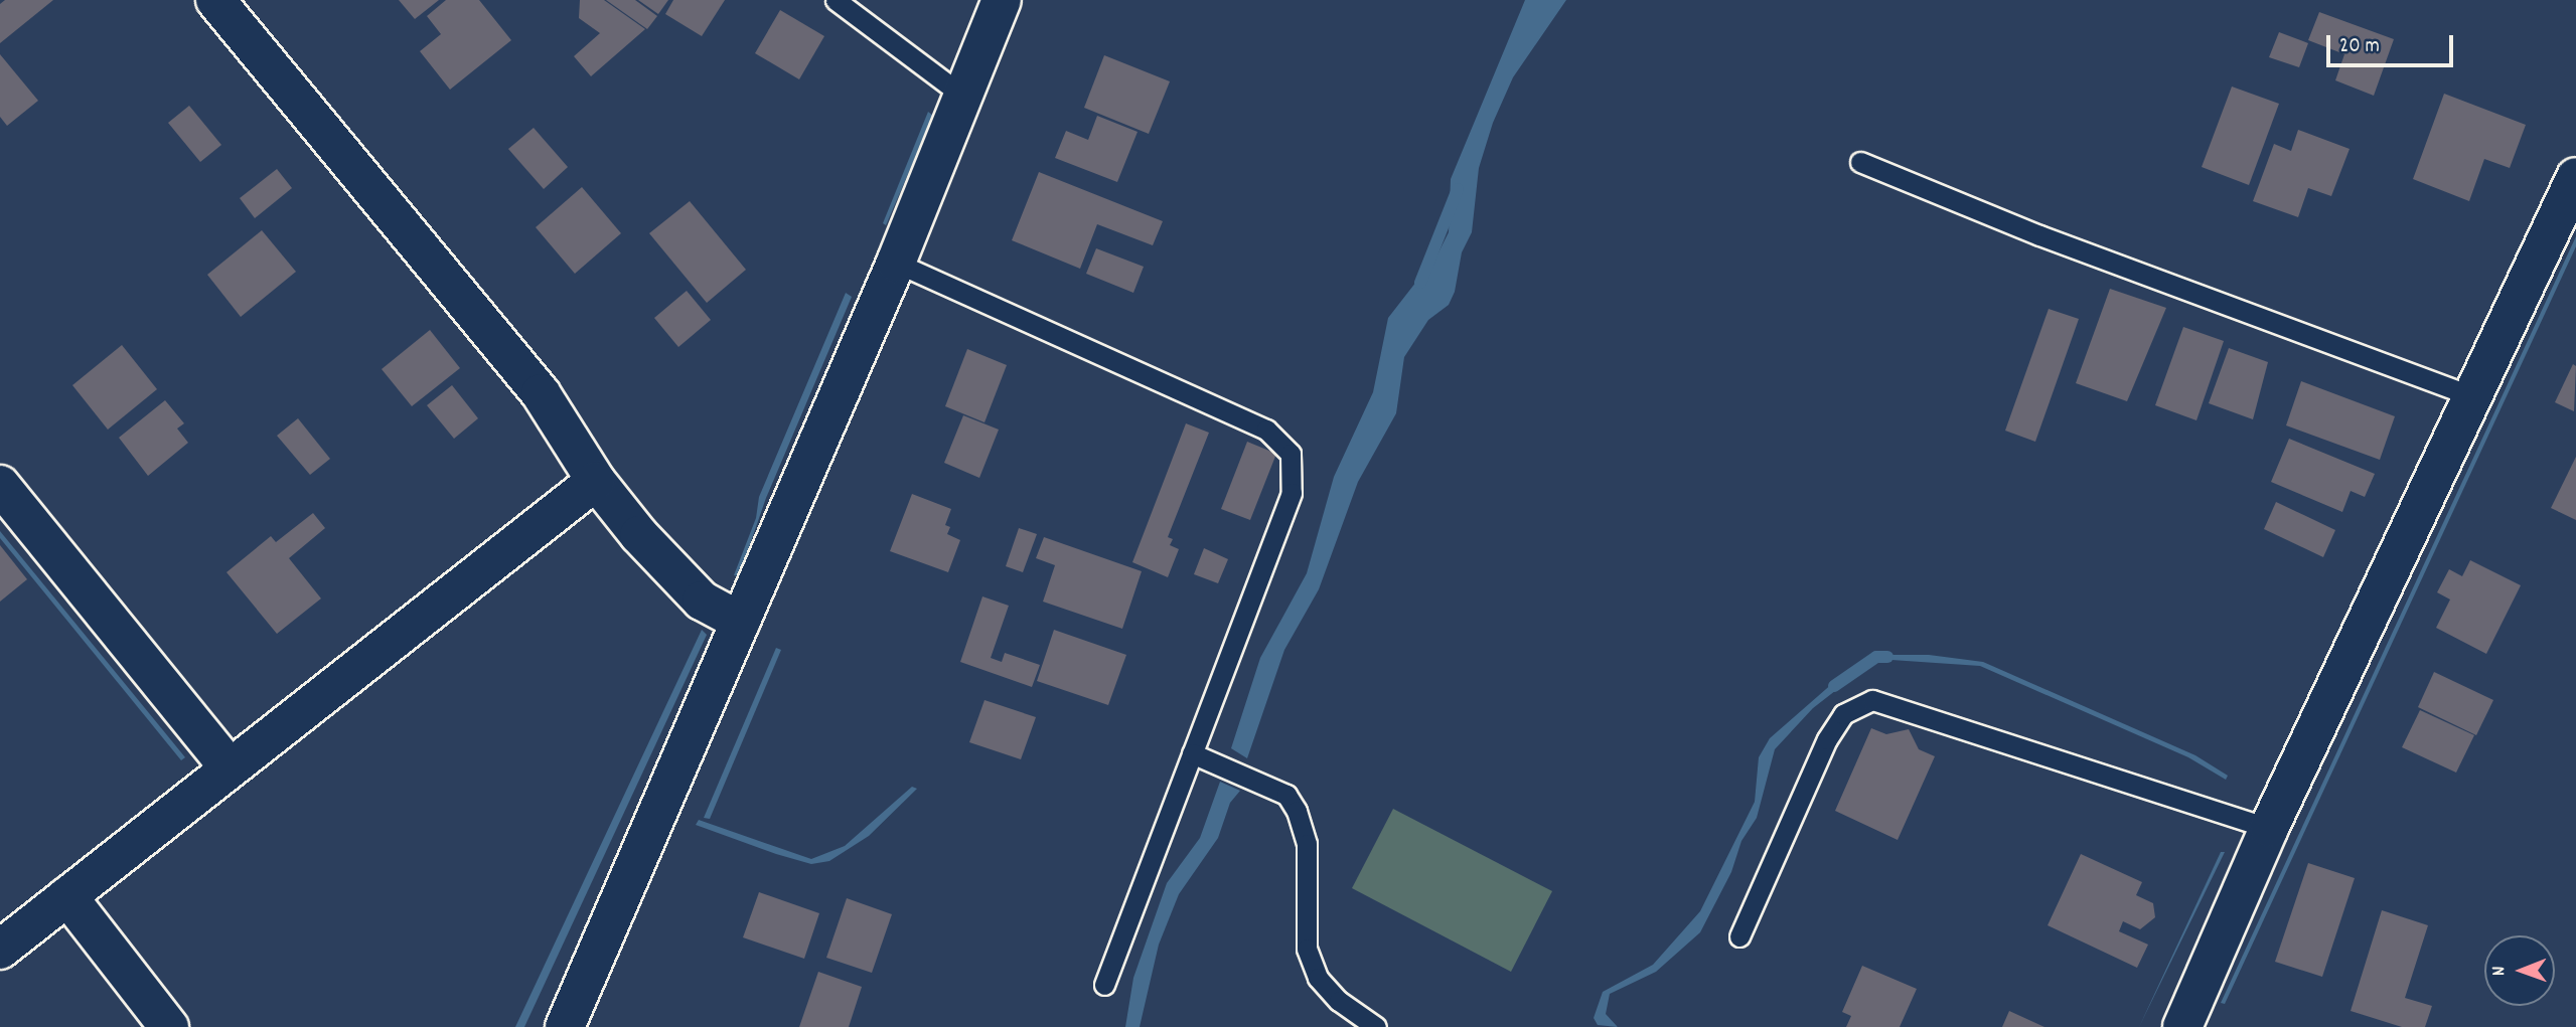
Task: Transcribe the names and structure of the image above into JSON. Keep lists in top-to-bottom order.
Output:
{
  "scale_bar": "20 m",
  "north": "left"
}
